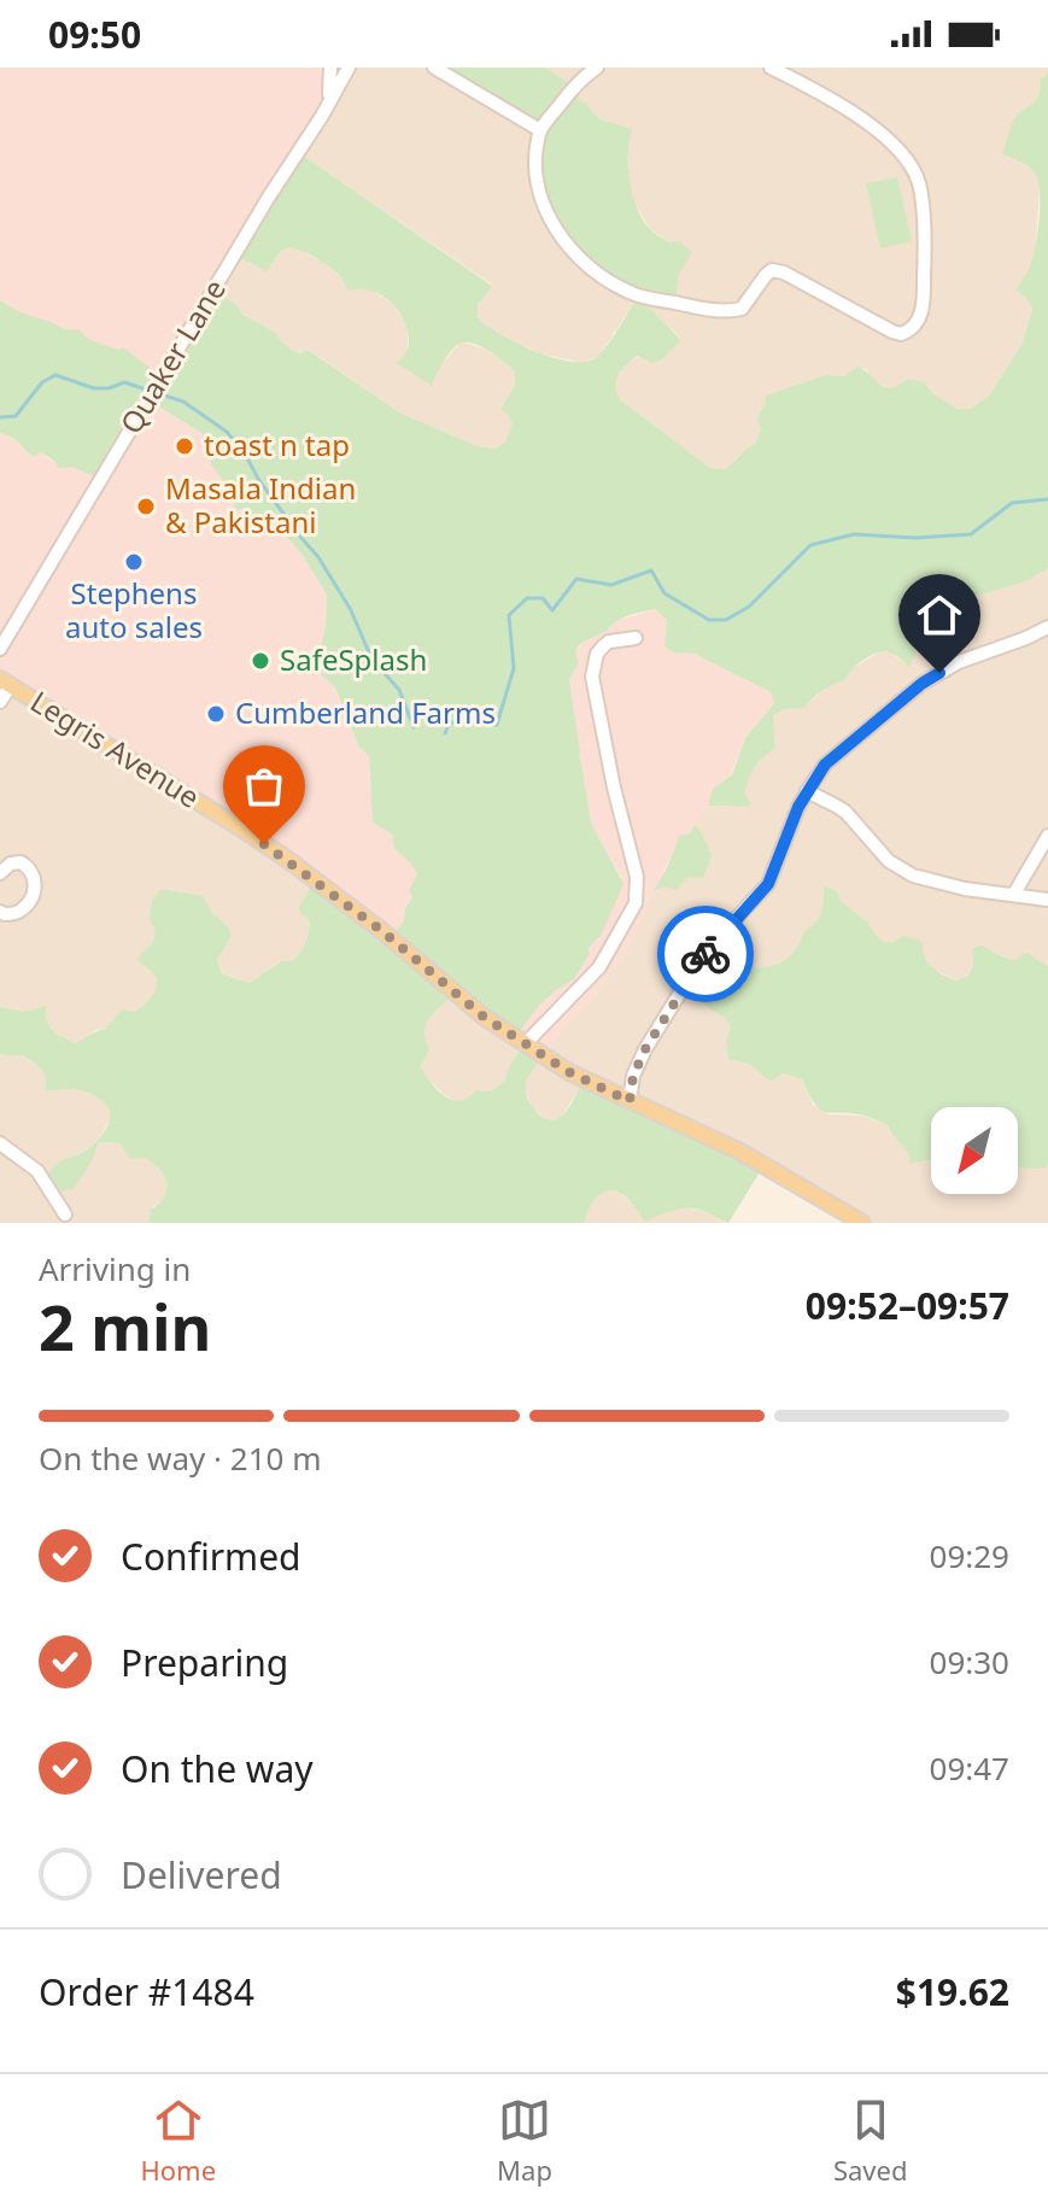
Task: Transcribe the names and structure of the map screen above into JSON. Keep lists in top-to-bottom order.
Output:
{
  "streets": {
    "main road": ["Legris Avenue"],
    "street": ["Quaker Lane"]
  },
  "places": [
    "toast n tap",
    "Masala Indian & Pakistani",
    "Stephens auto sales",
    "SafeSplash",
    "Cumberland Farms"
  ],
  "north": "bottom left",
  "page": {
    "status": "09:50",
    "heading": ["2 min", "Arriving in", "09:52–09:57"],
    "panel": ["Order #1484", "$19.62"],
    "bar": "On the way · 210 m",
    "list": [
      ["Confirmed", "09:29"],
      ["Preparing", "09:30"],
      ["On the way", "09:47"],
      "Delivered"
    ],
    "tabs": ["Home", "Map", "Saved"]
  }
}
